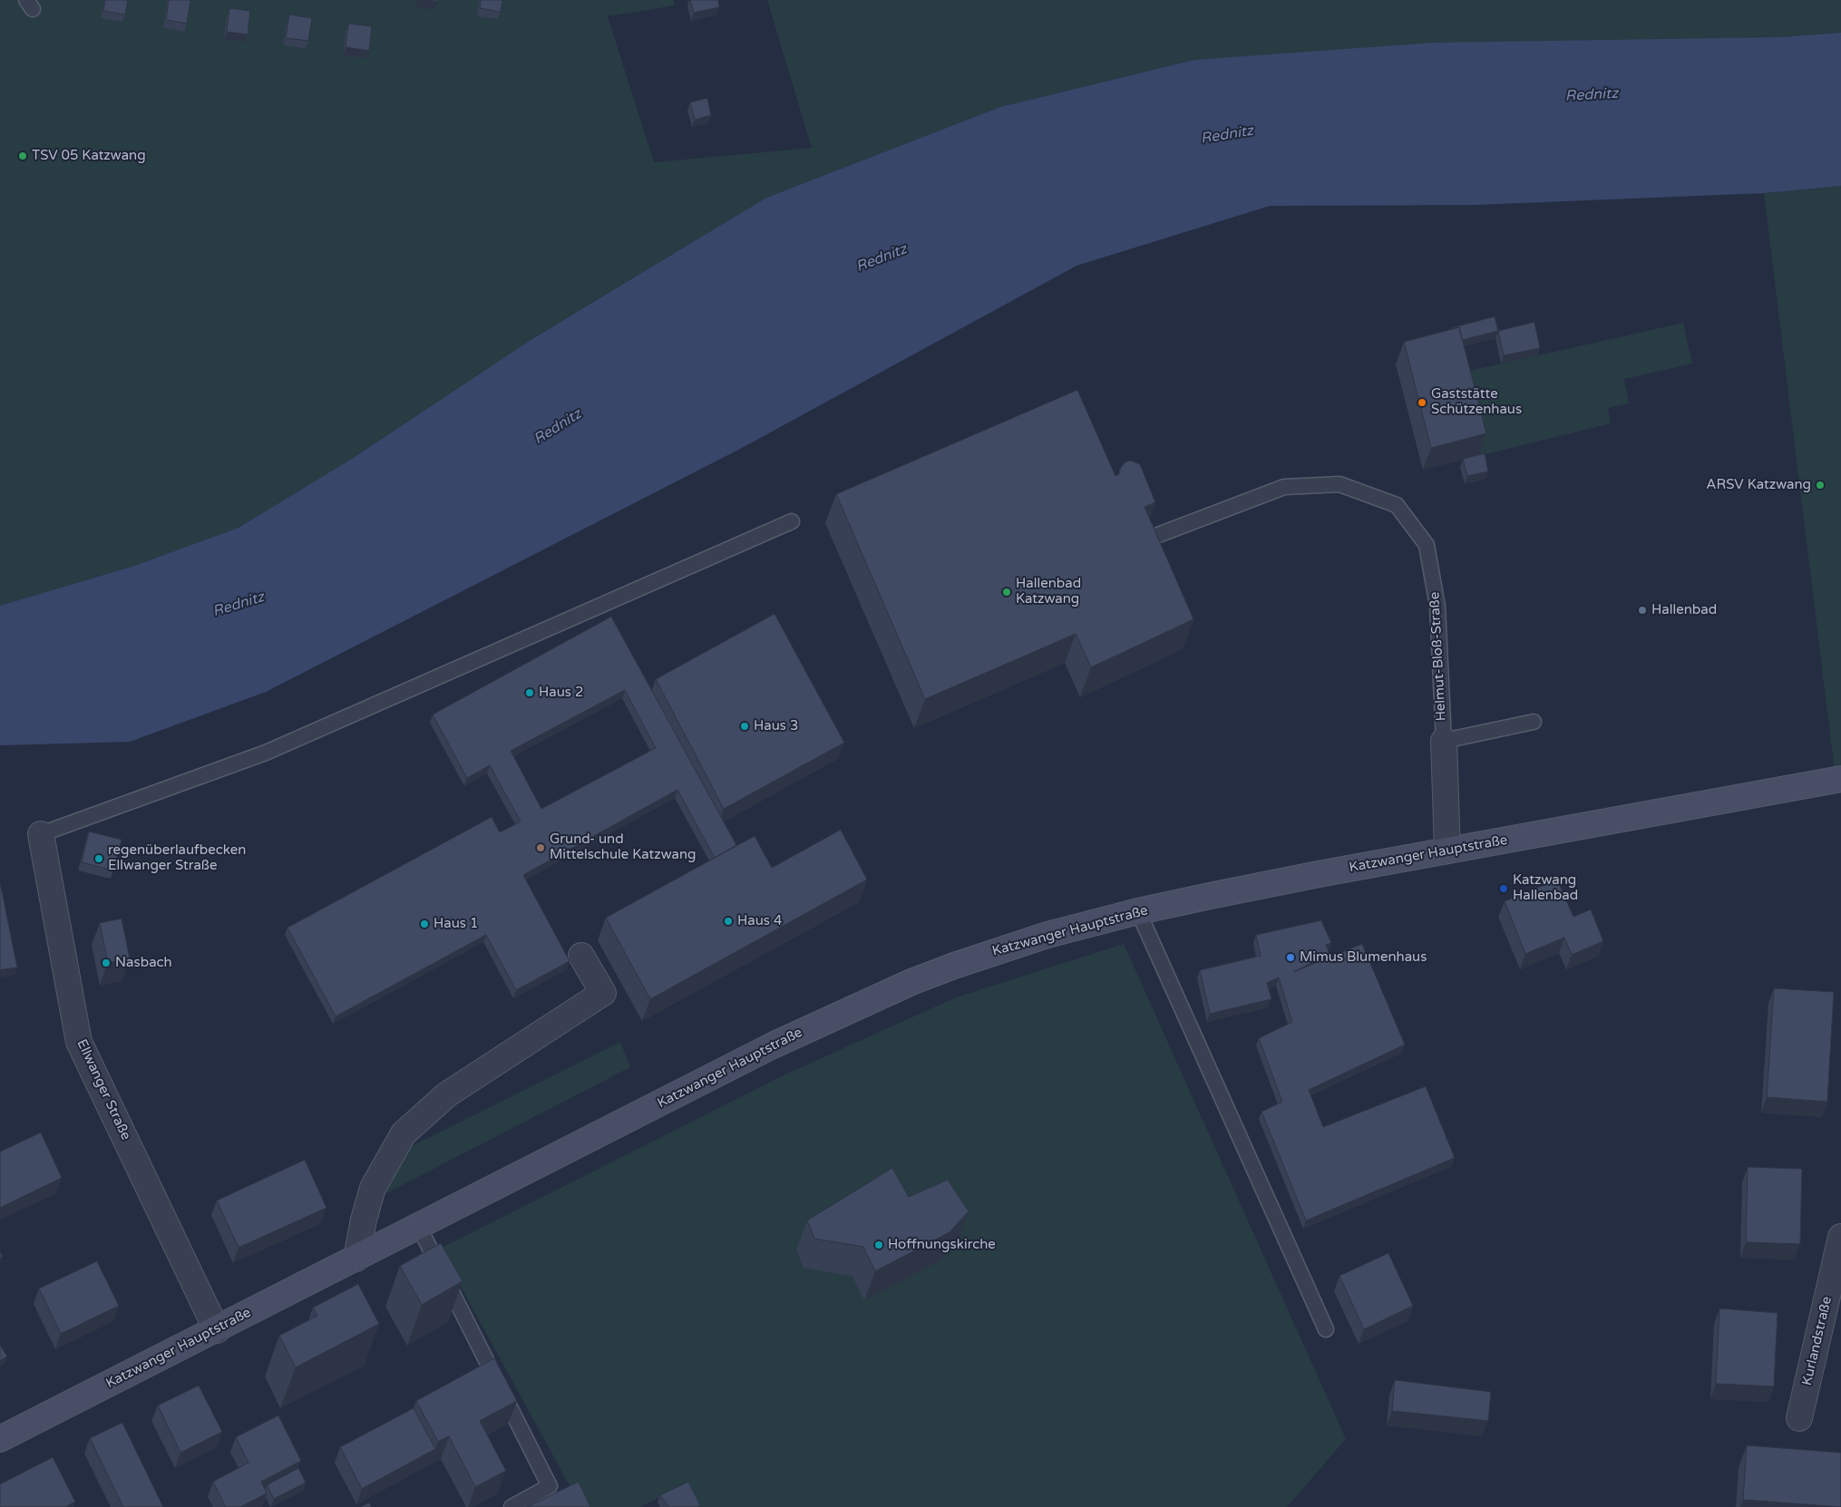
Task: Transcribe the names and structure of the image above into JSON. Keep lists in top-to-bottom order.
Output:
{
  "streets": {
    "main road": ["Katzwanger Hauptstraße"],
    "street": ["Helmut-Bloß-Straße", "Ellwanger Straße", "Kurlandstraße"]
  },
  "crossings": [
    ["Helmut-Bloß-Straße", "Katzwanger Hauptstraße"],
    ["Katzwanger Hauptstraße", "Ellwanger Straße"]
  ],
  "water": ["Rednitz"],
  "places": [
    "TSV 05 Katzwang",
    "Gaststätte Schützenhaus",
    "ARSV Katzwang",
    "Hallenbad Katzwang",
    "Hallenbad",
    "Haus 2",
    "Haus 3",
    "Grund- und Mittelschule Katzwang",
    "regenüberlaufbecken Ellwanger Straße",
    "Katzwang Hallenbad",
    "Haus 4",
    "Haus 1",
    "Mimus Blumenhaus",
    "Nasbach",
    "Hoffnungskirche"
  ]
}
